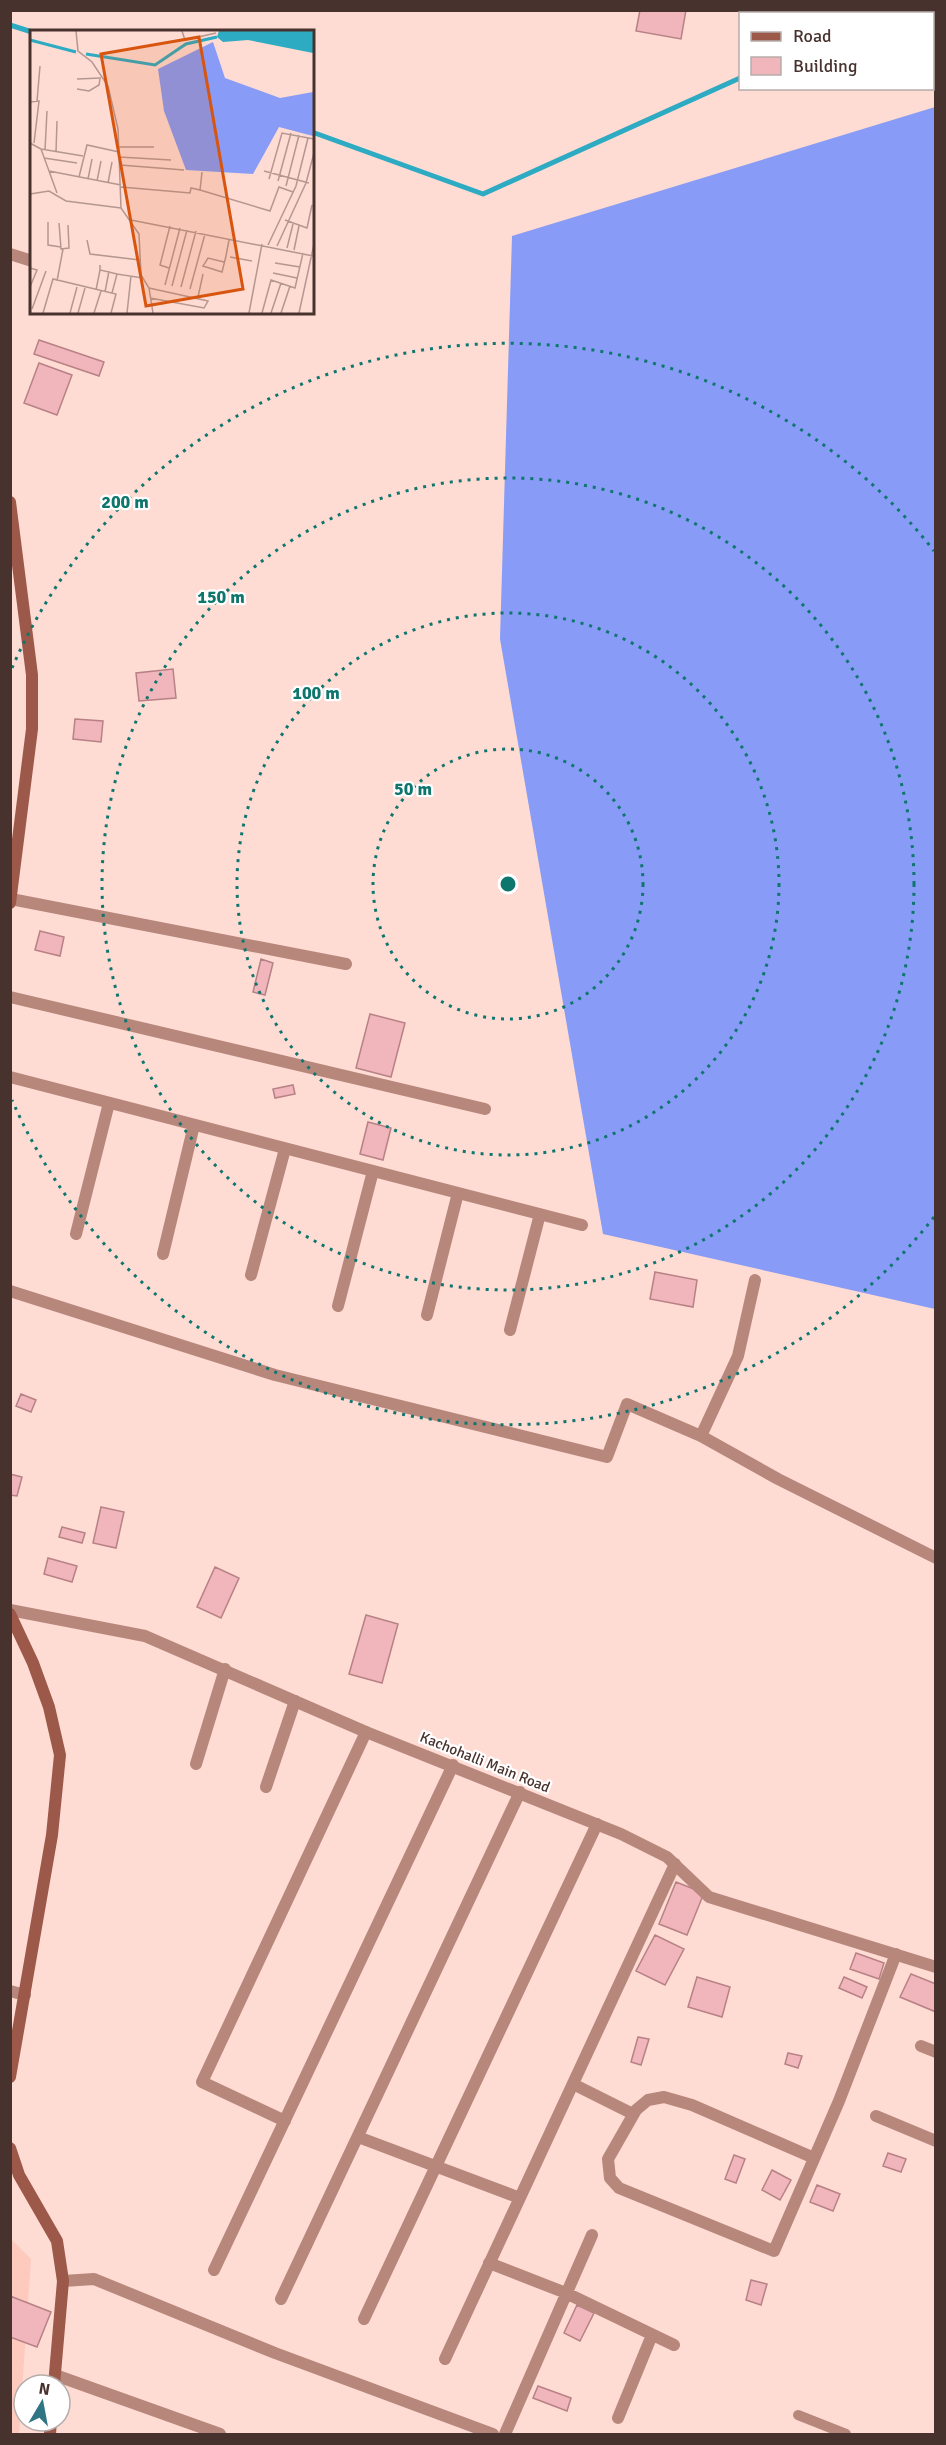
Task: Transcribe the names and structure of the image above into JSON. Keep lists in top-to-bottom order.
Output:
{
  "streets": {
    "street": ["Kachohalli Main Road"]
  },
  "legend": ["Road", "Building"],
  "north": "top",
  "rings": [
    "200 m",
    "150 m",
    "100 m",
    "50 m"
  ]
}
